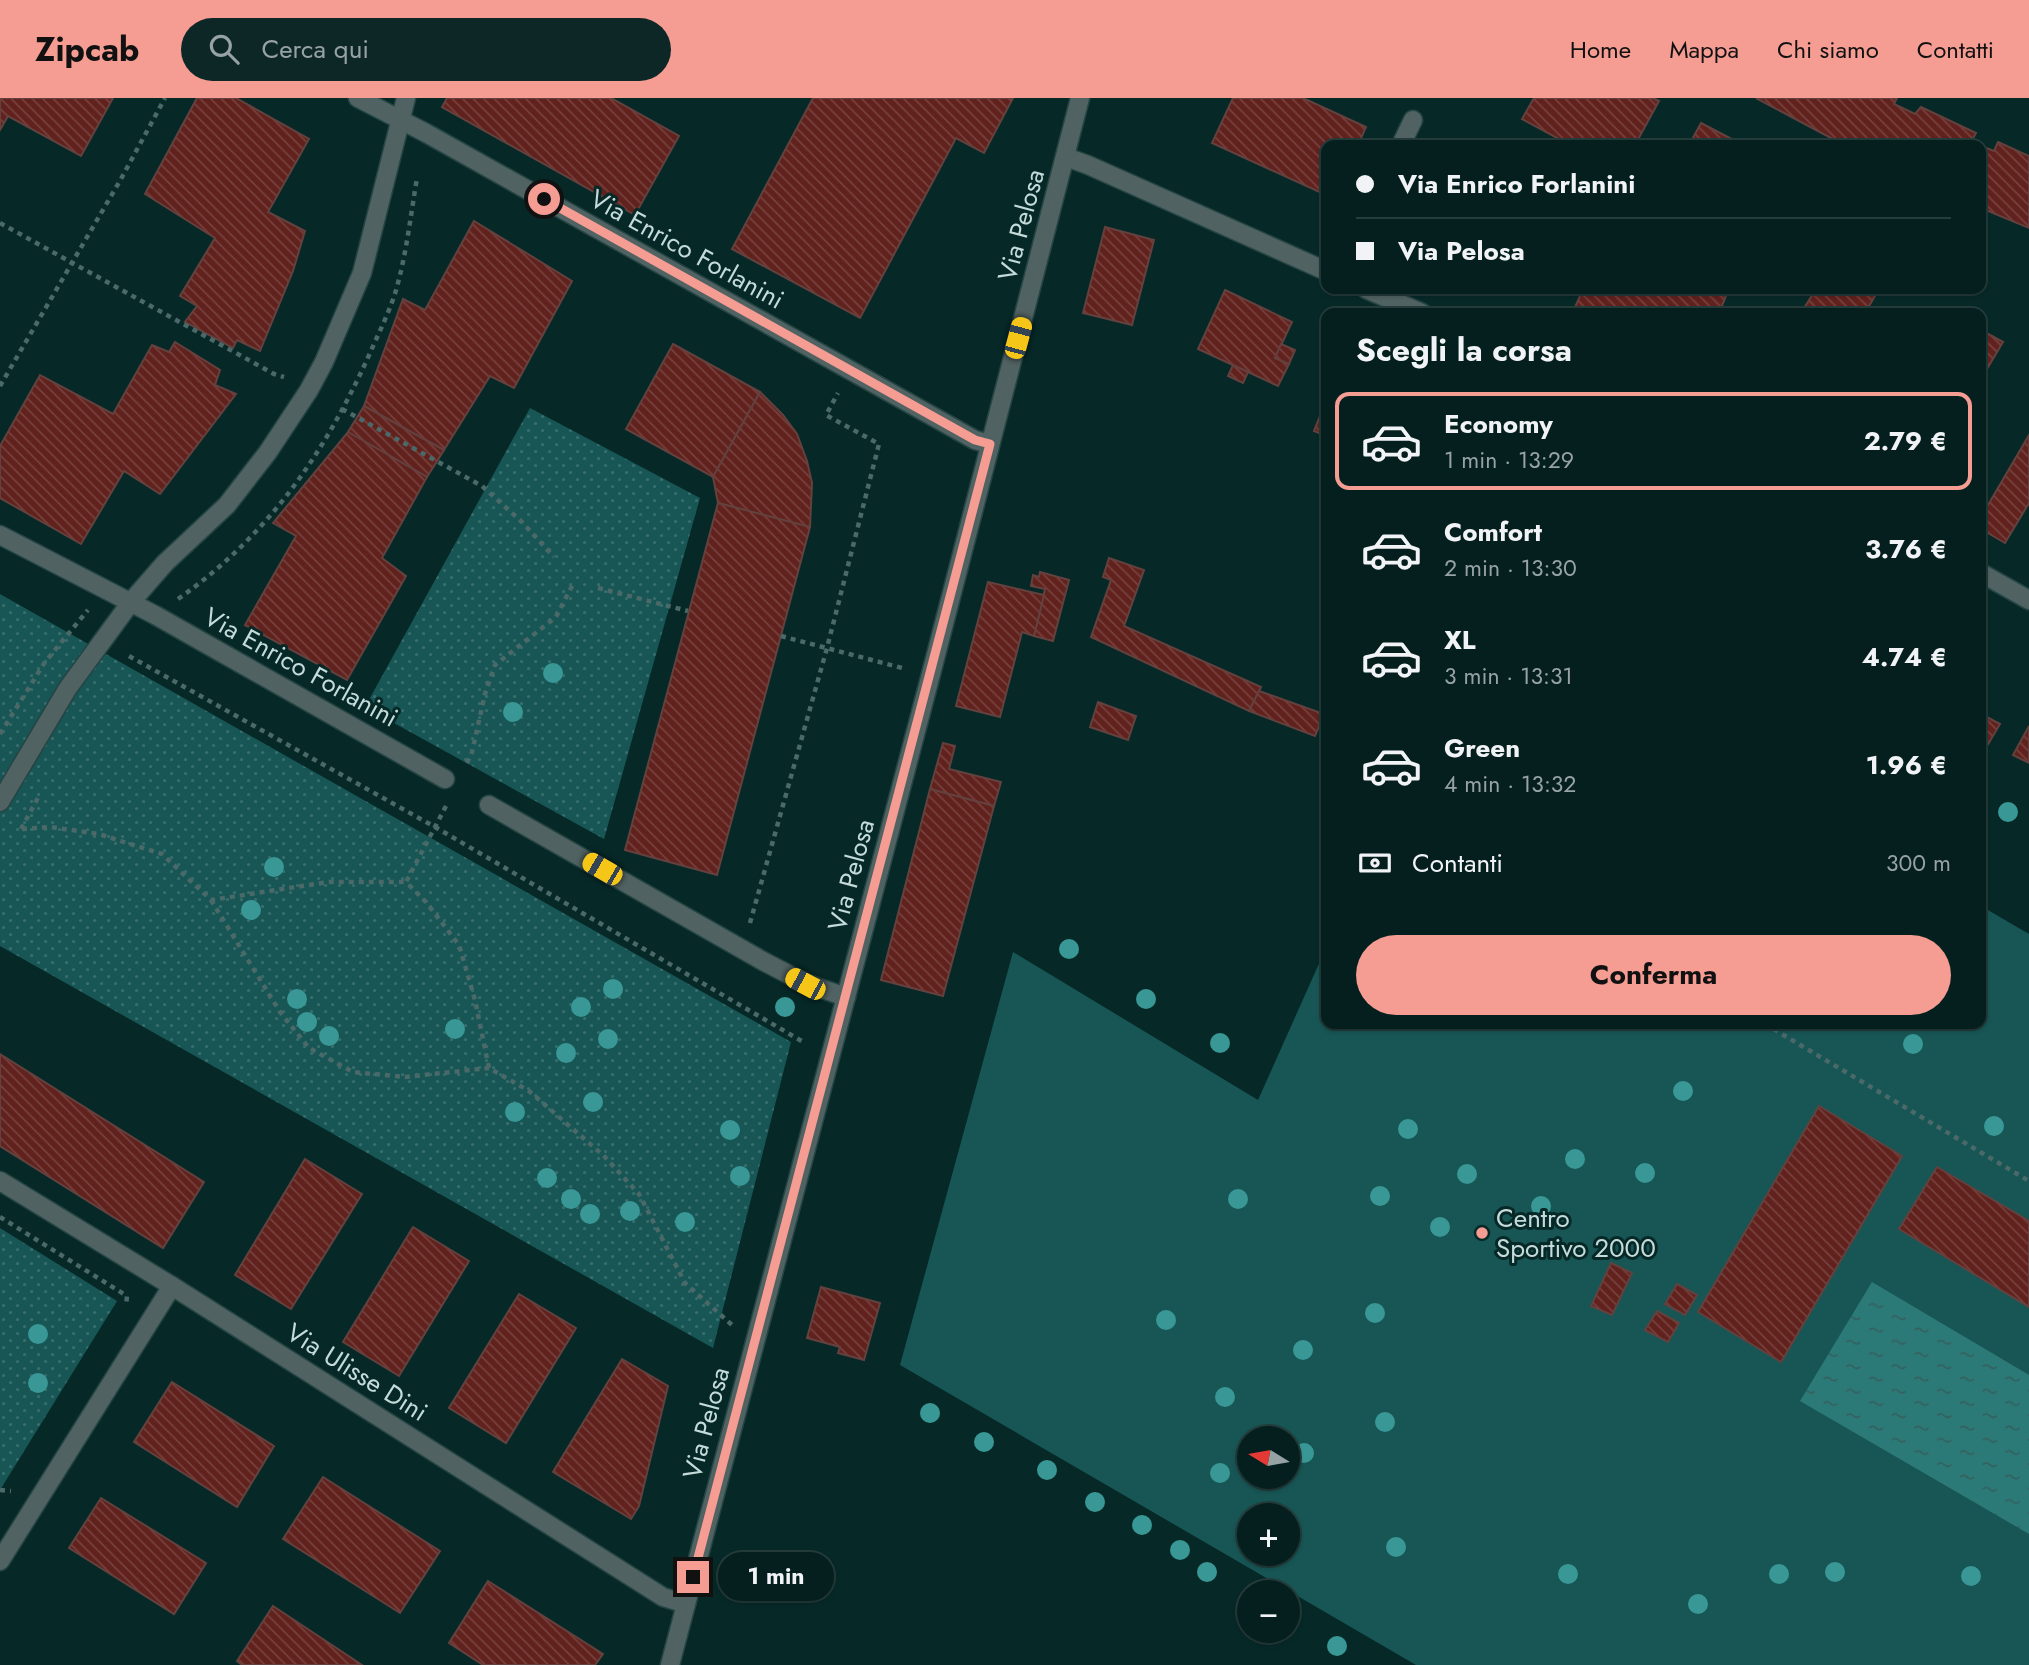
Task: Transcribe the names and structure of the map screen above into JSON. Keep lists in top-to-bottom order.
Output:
{
  "streets": {
    "street": ["Via Pelosa", "Via Enrico Forlanini", "Via Ulisse Dini"]
  },
  "crossings": [
    ["Via Pelosa", "Via Enrico Forlanini"],
    ["Via Pelosa", "Via Ulisse Dini"]
  ],
  "places": ["Centro Sportivo 2000"],
  "north": "left",
  "page": {
    "header": "Zipcab",
    "search": "Cerca qui",
    "nav": [
      "Home",
      "Mappa",
      "Chi siamo",
      "Contatti"
    ],
    "banner": ["Via Enrico Forlanini", "Via Pelosa"],
    "heading": "Scegli la corsa",
    "list": [
      {
        "name": "Economy",
        "note": "1 min · 13:29",
        "value": "2.79 €"
      },
      {
        "name": "Comfort",
        "note": "2 min · 13:30",
        "value": "3.76 €"
      },
      {
        "name": "XL",
        "note": "3 min · 13:31",
        "value": "4.74 €"
      },
      {
        "name": "Green",
        "note": "4 min · 13:32",
        "value": "1.96 €"
      }
    ],
    "pay": ["Contanti", "300 m"],
    "buttons": "Conferma",
    "map_buttons": ["+", "−"],
    "bubble": "1 min"
  }
}
